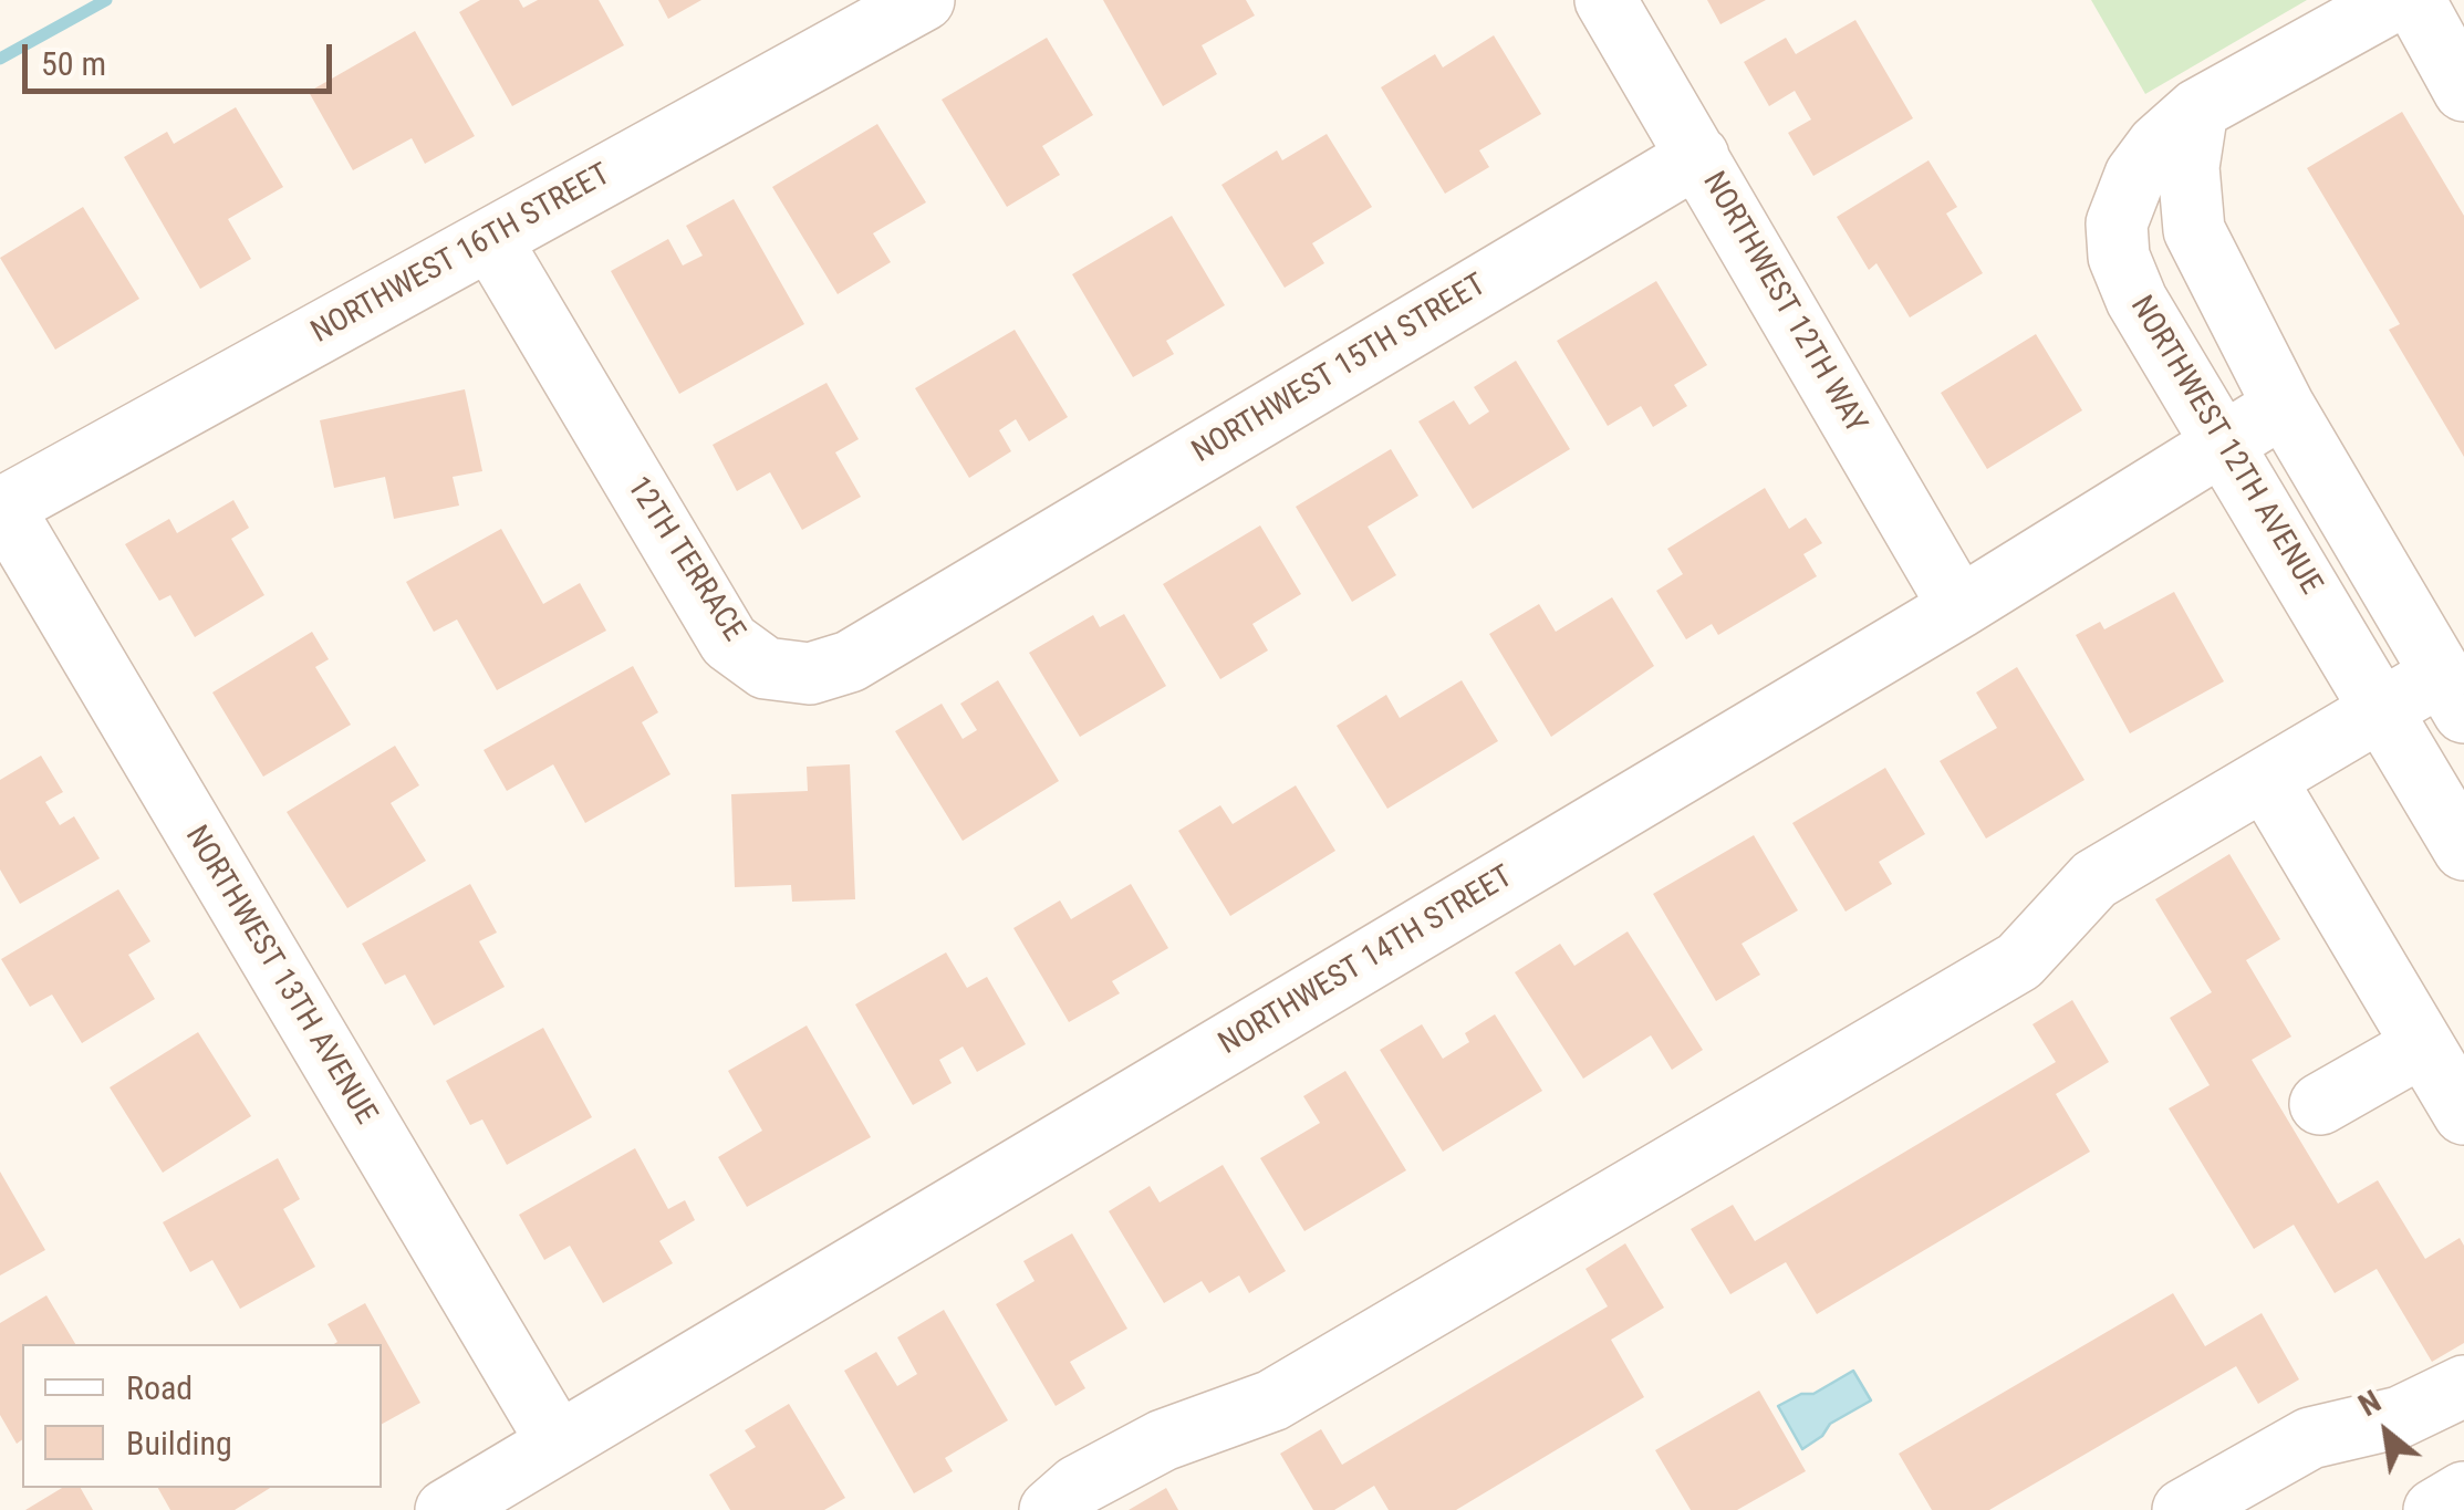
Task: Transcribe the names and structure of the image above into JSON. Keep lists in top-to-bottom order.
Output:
{
  "streets": {
    "street": [
      "NORTHWEST 16TH STREET",
      "NORTHWEST 12TH WAY",
      "NORTHWEST 15TH STREET",
      "NORTHWEST 12TH AVENUE",
      "12TH TERRACE",
      "NORTHWEST 14TH STREET",
      "NORTHWEST 13TH AVENUE"
    ]
  },
  "crossings": [
    ["NORTHWEST 16TH STREET", "12TH TERRACE"],
    ["NORTHWEST 16TH STREET", "NORTHWEST 13TH AVENUE"],
    ["NORTHWEST 12TH WAY", "NORTHWEST 15TH STREET"],
    ["NORTHWEST 12TH WAY", "NORTHWEST 14TH STREET"],
    ["NORTHWEST 15TH STREET", "12TH TERRACE"],
    ["NORTHWEST 12TH AVENUE", "NORTHWEST 14TH STREET"],
    ["NORTHWEST 14TH STREET", "NORTHWEST 13TH AVENUE"]
  ],
  "legend": ["Road", "Building"],
  "scale_bar": "50 m",
  "north": "top left"
}
